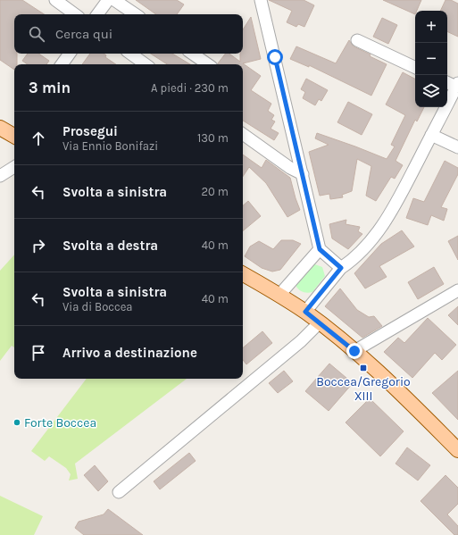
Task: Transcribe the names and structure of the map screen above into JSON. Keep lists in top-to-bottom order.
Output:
{
  "places": {
    "transit": ["Boccea/Gregorio XIII"],
    "other": ["Forte Boccea"]
  },
  "page": {
    "map_buttons": ["+", "−"],
    "search": "Cerca qui",
    "heading": ["3 min", "A piedi · 230 m"],
    "list": [
      ["Prosegui", "Via Ennio Bonifazi", "130 m"],
      ["Svolta a sinistra", "20 m"],
      ["Svolta a destra", "40 m"],
      ["Svolta a sinistra", "Via di Boccea", "40 m"],
      "Arrivo a destinazione"
    ]
  }
}
